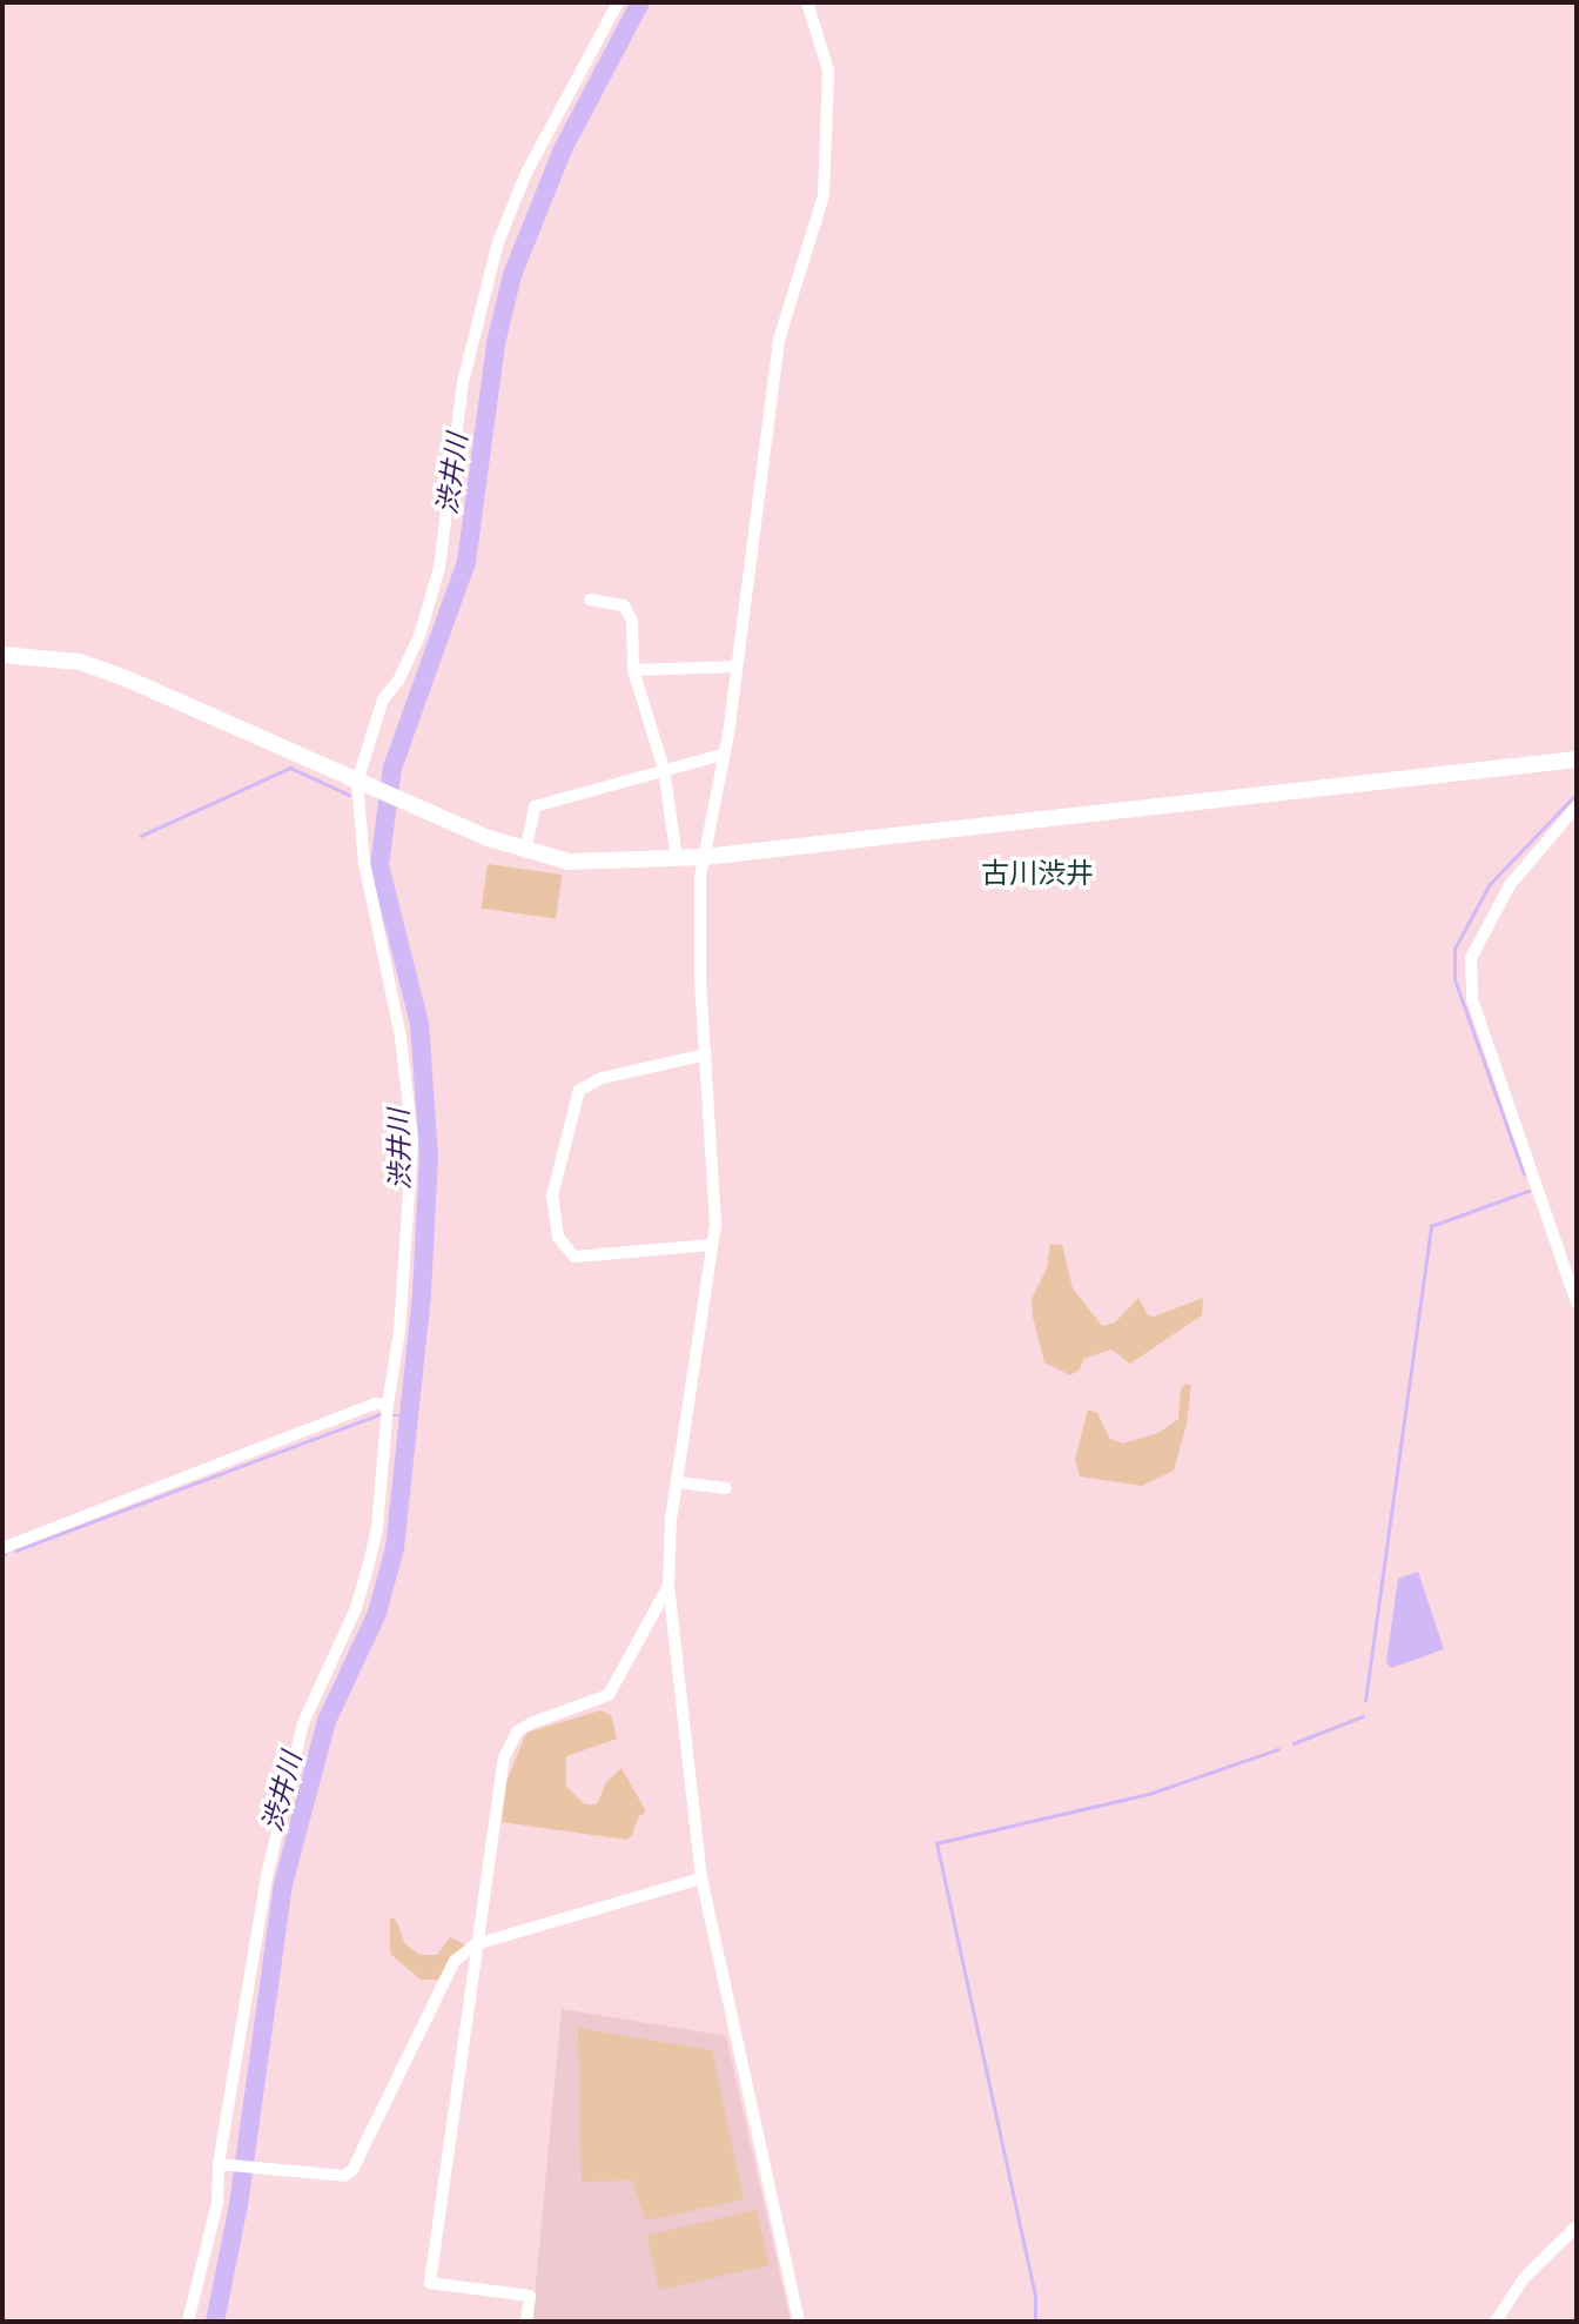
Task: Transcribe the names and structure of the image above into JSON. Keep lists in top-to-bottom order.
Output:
{
  "districts": ["古川渋井"],
  "water": ["渋井川"]
}
